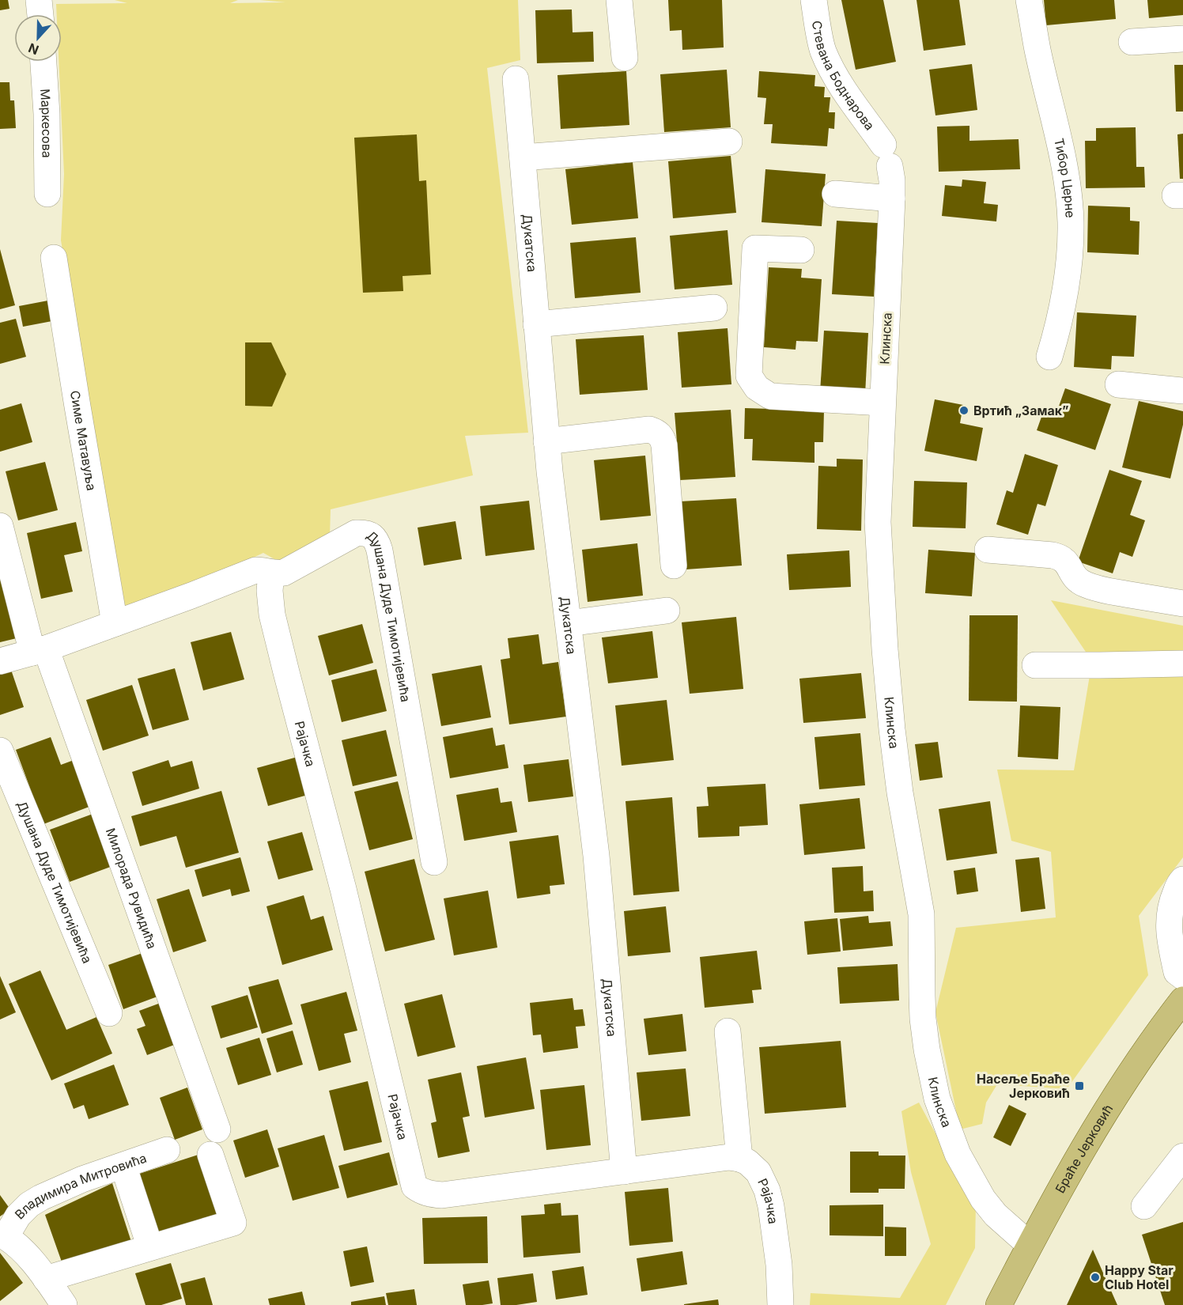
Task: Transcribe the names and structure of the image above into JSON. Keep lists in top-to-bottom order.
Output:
{
  "streets": {
    "main road": ["Браће Јерковић"],
    "street": [
      "Стевана Боднарова",
      "Маркесова",
      "Тибор Церне",
      "Дукатска",
      "Клинска",
      "Симе Матавуља",
      "Душана Дуде Тимотијевића",
      "Рајачка",
      "Милорада Рувидића",
      "Владимира Митровића"
    ]
  },
  "crossings": [
    ["Стевана Боднарова", "Клинска"],
    ["Дукатска", "Рајачка"],
    ["Клинска", "Браће Јерковић"],
    ["Симе Матавуља", "Душана Дуде Тимотијевића"],
    ["Душана Дуде Тимотијевића", "Рајачка"],
    ["Душана Дуде Тимотијевића", "Милорада Рувидића"]
  ],
  "places": {
    "other": ["Вртић „Замак”", "Happy Star Club Hotel"],
    "transit": ["Насеље Браће Јерковић"]
  },
  "north": "bottom"
}
